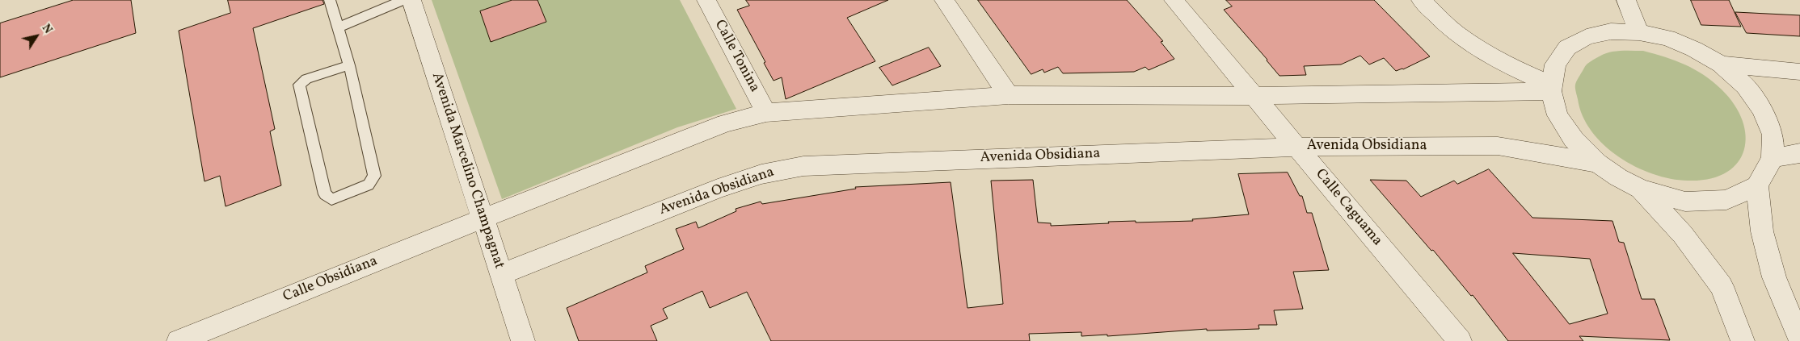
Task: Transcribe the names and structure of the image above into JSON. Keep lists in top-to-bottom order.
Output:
{
  "streets": {
    "street": [
      "Calle Tonina",
      "Avenida Obsidiana",
      "Avenida Marcelino Champagnat",
      "Calle Caguama",
      "Calle Obsidiana"
    ]
  },
  "crossings": [
    ["Avenida Obsidiana", "Avenida Marcelino Champagnat"],
    ["Avenida Obsidiana", "Calle Caguama"],
    ["Avenida Marcelino Champagnat", "Calle Obsidiana"]
  ],
  "north": "top right"
}
